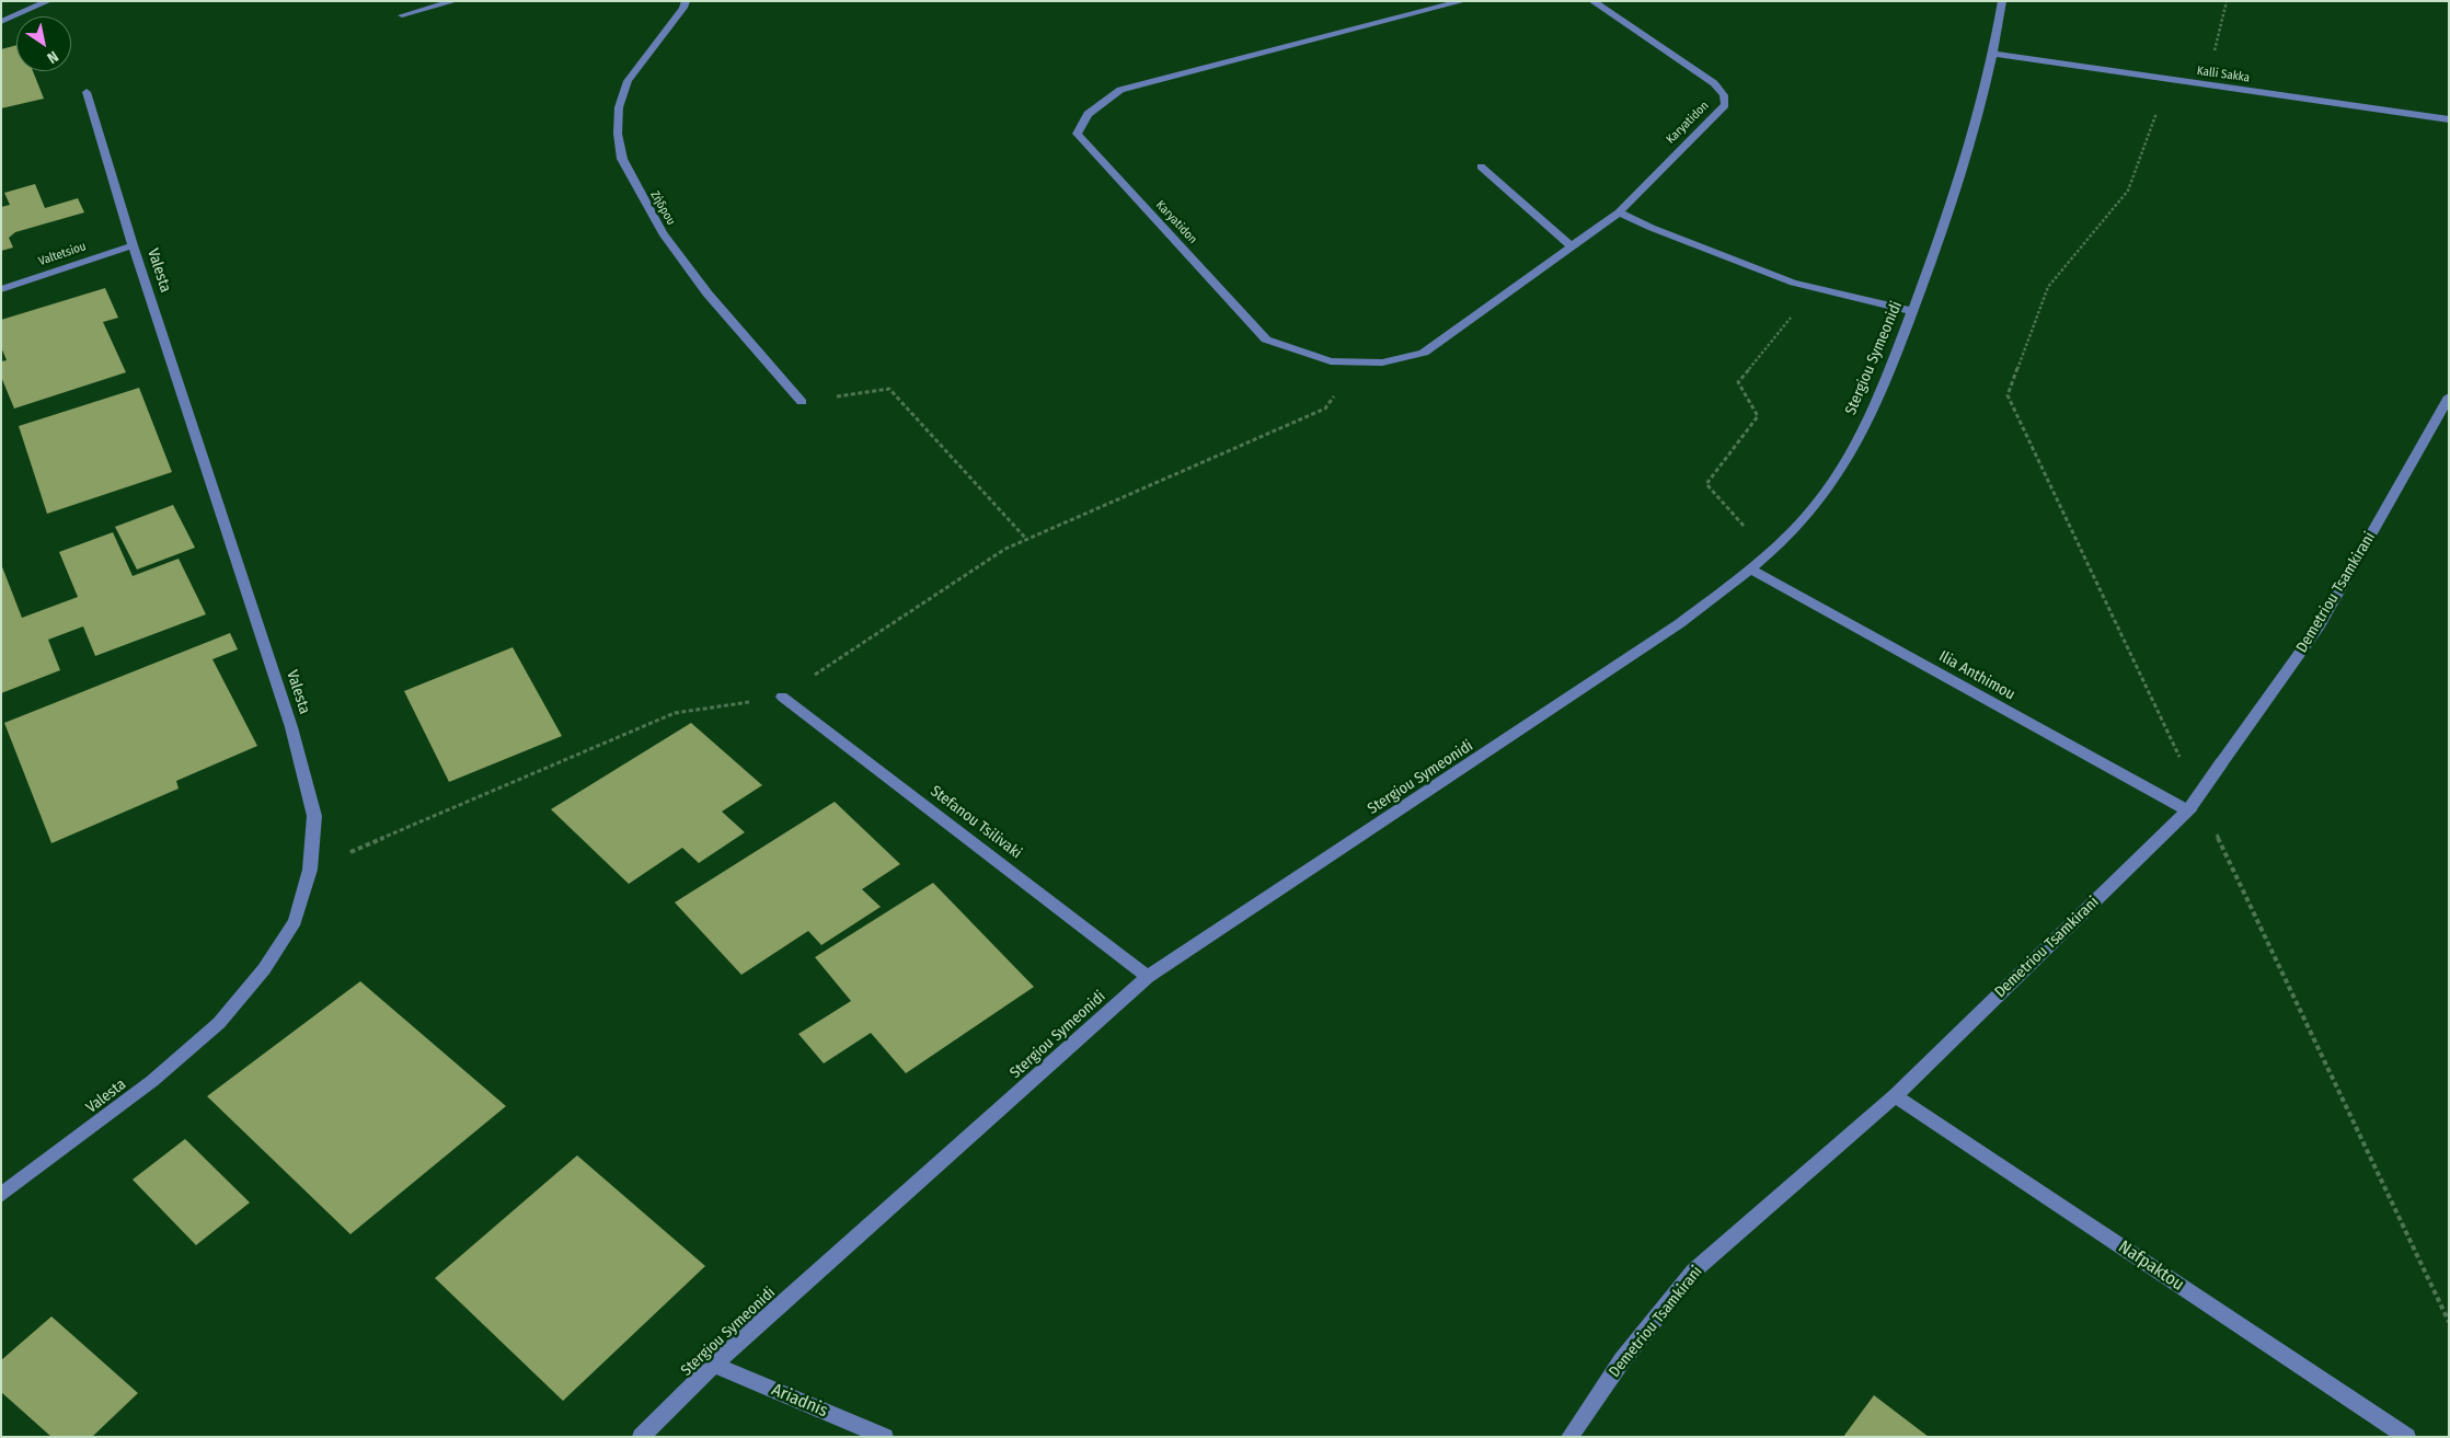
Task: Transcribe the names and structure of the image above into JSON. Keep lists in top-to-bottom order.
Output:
{
  "streets": {
    "street": [
      "Kalli Sakka",
      "Karyatidon",
      "Ζήδρου",
      "Valtetsiou",
      "Valesta",
      "Stergiou Symeonidi",
      "Demetriou Tsamkirani",
      "Ilia Anthimou",
      "Stefanou Tsilivaki",
      "Nafpaktou",
      "Ariadnis"
    ]
  },
  "crossings": [
    ["Kalli Sakka", "Stergiou Symeonidi"],
    ["Valtetsiou", "Valesta"],
    ["Stergiou Symeonidi", "Ilia Anthimou"],
    ["Stergiou Symeonidi", "Stefanou Tsilivaki"],
    ["Stergiou Symeonidi", "Ariadnis"],
    ["Demetriou Tsamkirani", "Ilia Anthimou"],
    ["Demetriou Tsamkirani", "Nafpaktou"]
  ],
  "north": "bottom right"
}
